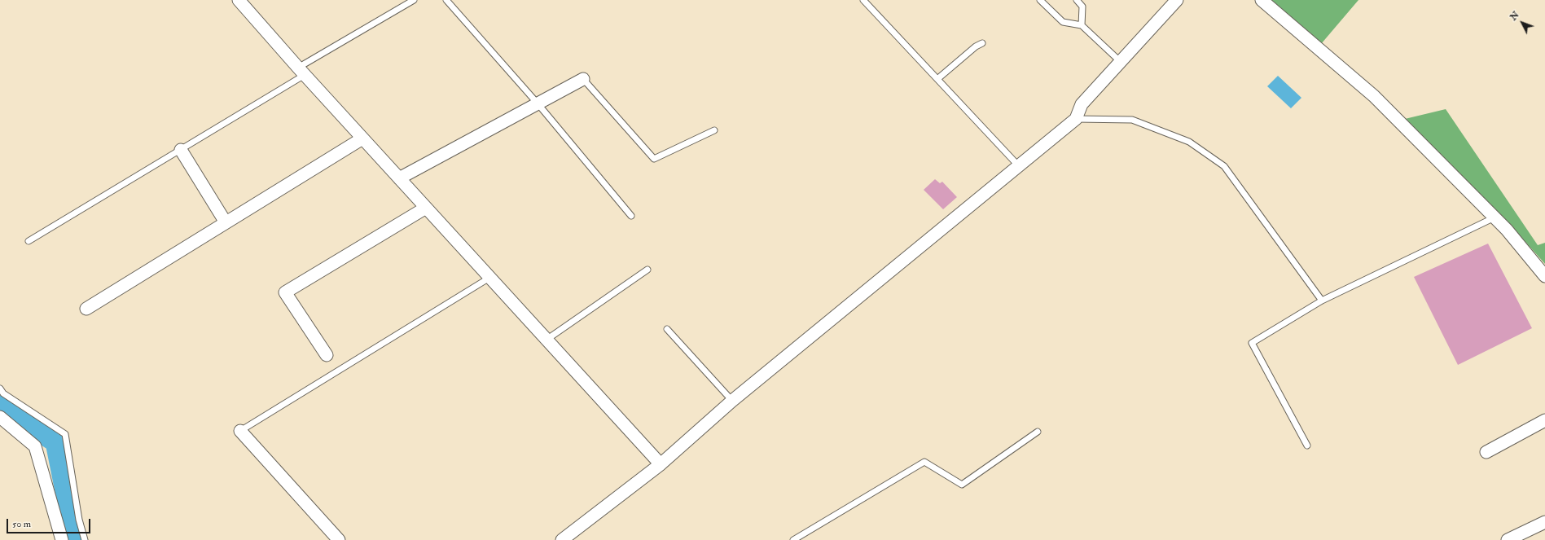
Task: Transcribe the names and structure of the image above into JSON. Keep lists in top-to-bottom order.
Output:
{
  "scale_bar": "50 m",
  "north": "top left"
}
